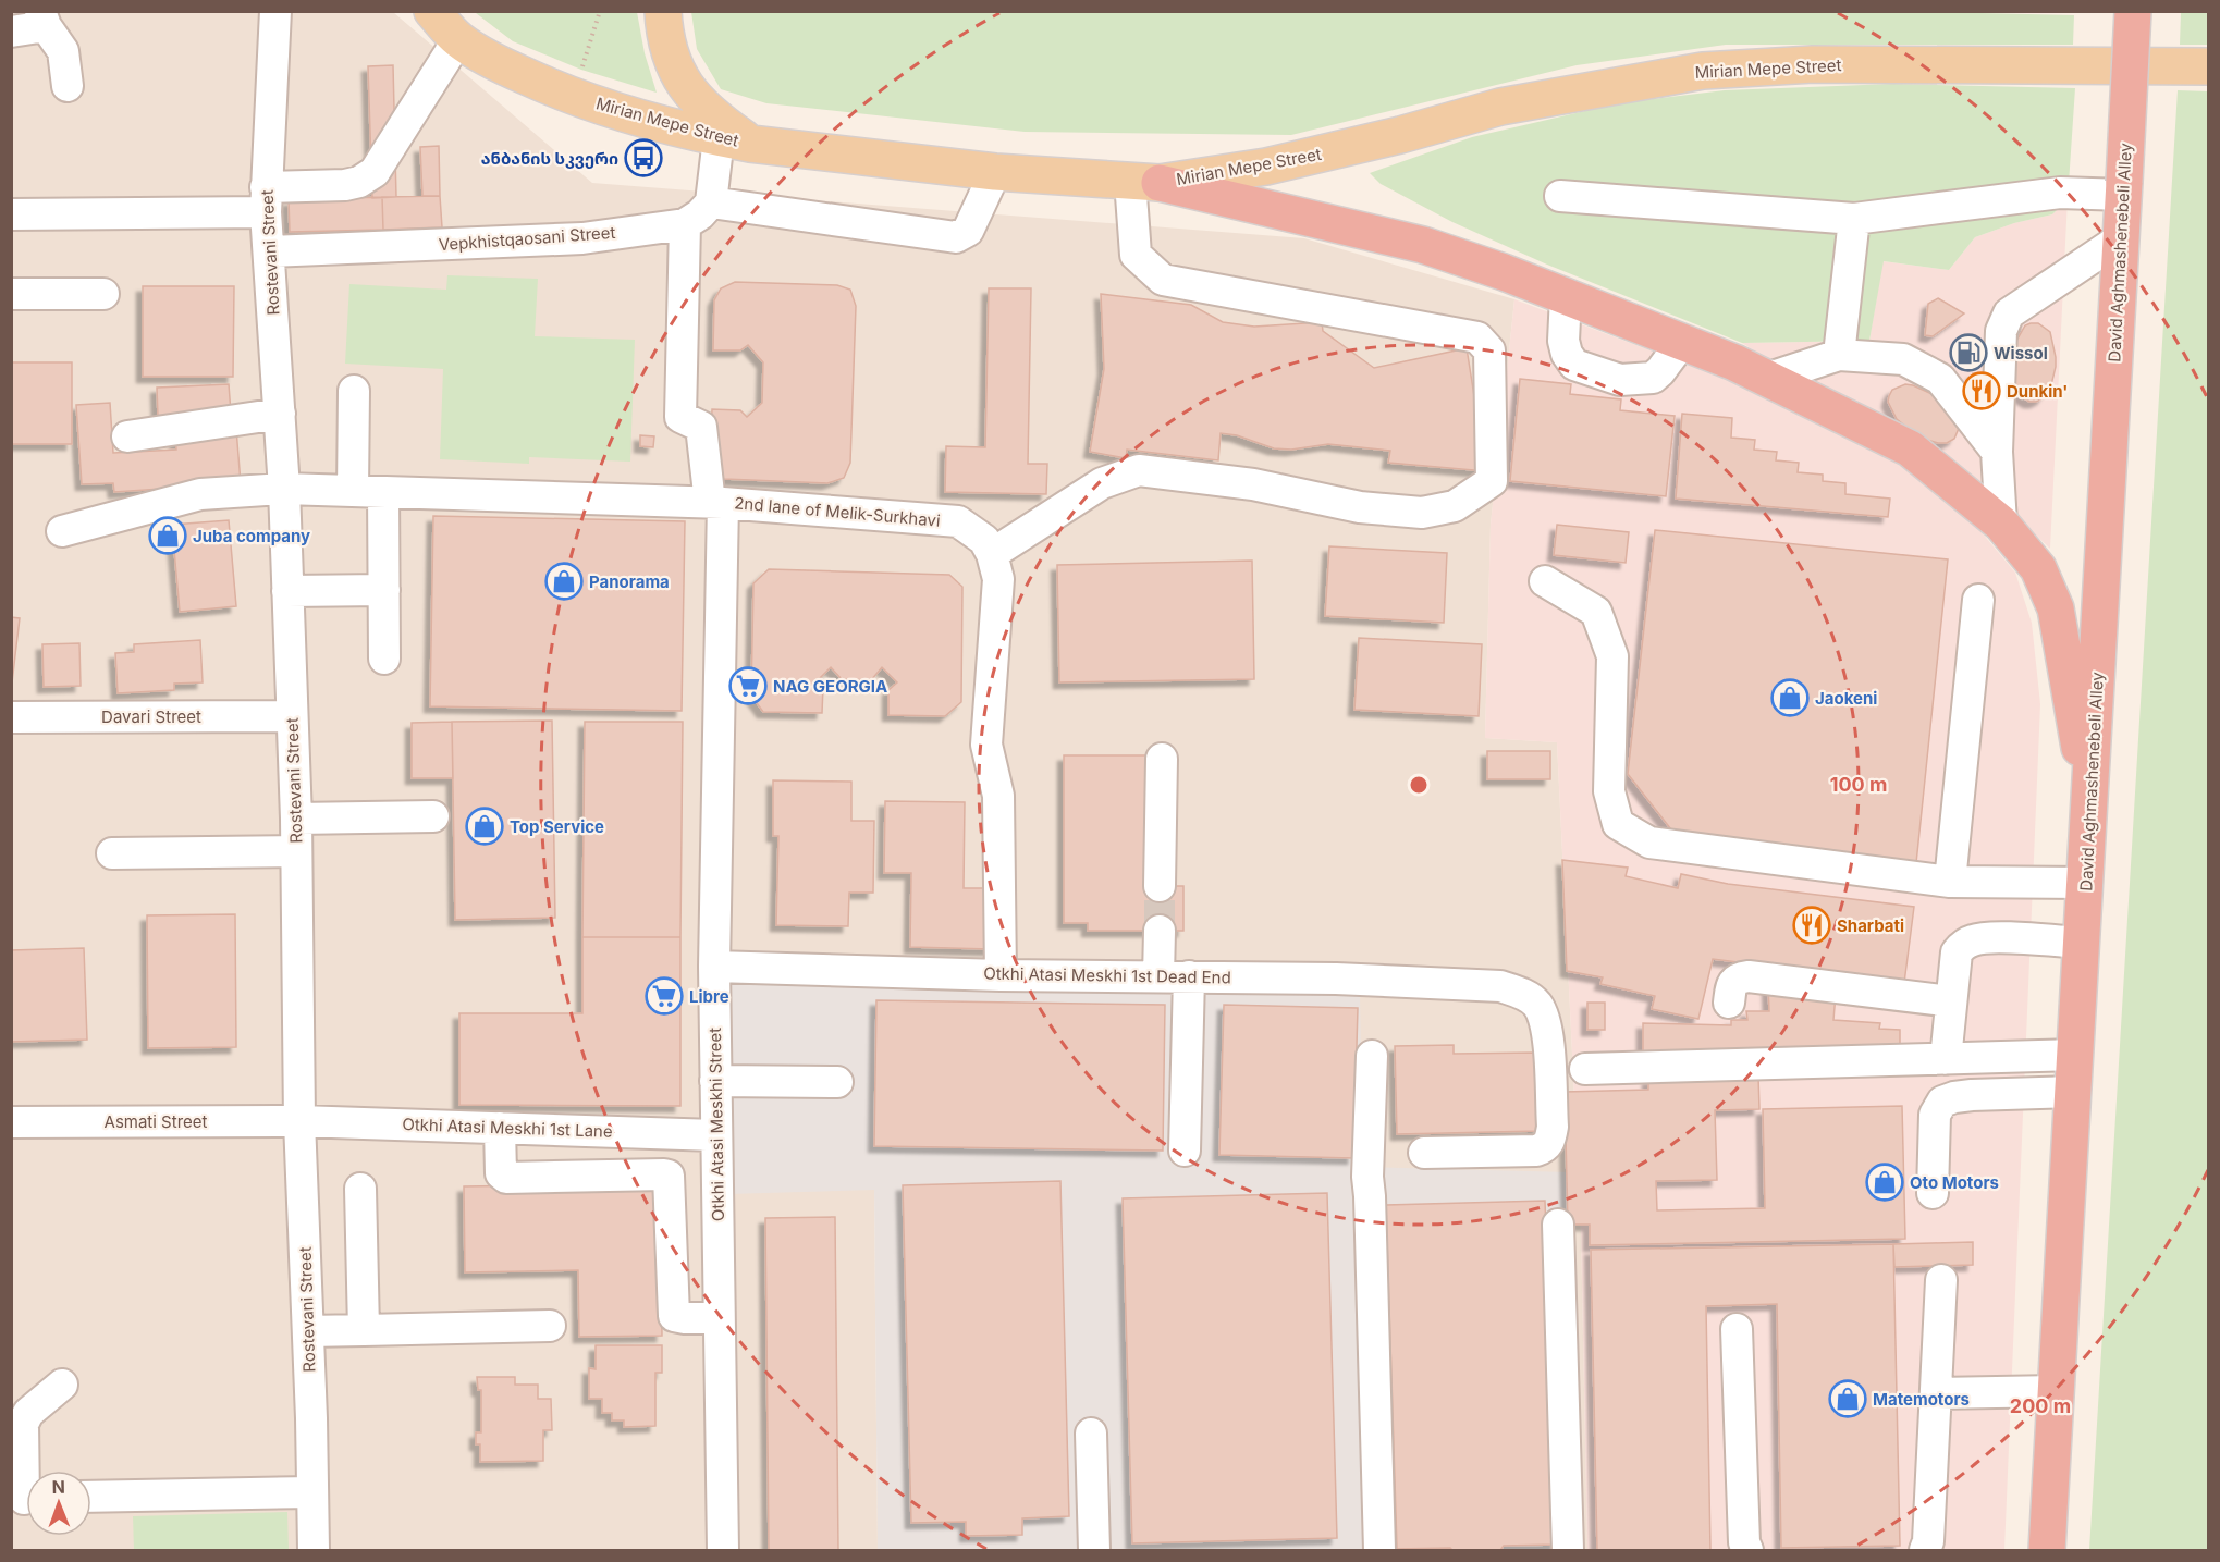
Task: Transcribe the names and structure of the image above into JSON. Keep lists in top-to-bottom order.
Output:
{
  "streets": {
    "highway": ["David Aghmashenebeli Alley"],
    "main road": ["Mirian Mepe Street"],
    "street": [
      "Vepkhistqaosani Street",
      "Rostevani Street",
      "2nd lane of Melik-Surkhavi",
      "Davari Street",
      "Otkhi Atasi Meskhi 1st Dead End",
      "Asmati Street",
      "Otkhi Atasi Meskhi Street",
      "Otkhi Atasi Meskhi 1st Lane"
    ]
  },
  "crossings": [
    ["Vepkhistqaosani Street", "Rostevani Street"],
    ["Vepkhistqaosani Street", "Otkhi Atasi Meskhi Street"],
    ["Rostevani Street", "2nd lane of Melik-Surkhavi"],
    ["Rostevani Street", "Davari Street"],
    ["Rostevani Street", "Asmati Street"],
    ["Rostevani Street", "Otkhi Atasi Meskhi 1st Lane"],
    ["2nd lane of Melik-Surkhavi", "Otkhi Atasi Meskhi Street"],
    ["Otkhi Atasi Meskhi 1st Dead End", "Otkhi Atasi Meskhi Street"],
    ["Asmati Street", "Otkhi Atasi Meskhi 1st Lane"],
    ["Otkhi Atasi Meskhi Street", "Otkhi Atasi Meskhi 1st Lane"]
  ],
  "places": {
    "bus stop": ["ანბანის სკვერი"],
    "fuel station": ["Wissol"],
    "restaurant": ["Dunkin'", "Sharbati"],
    "shop": [
      "Juba company",
      "Panorama",
      "Jaokeni",
      "Top Service",
      "Oto Motors",
      "Matemotors"
    ],
    "supermarket": ["NAG GEORGIA", "Libre"]
  },
  "north": "top",
  "rings": ["100 m", "200 m"]
}
